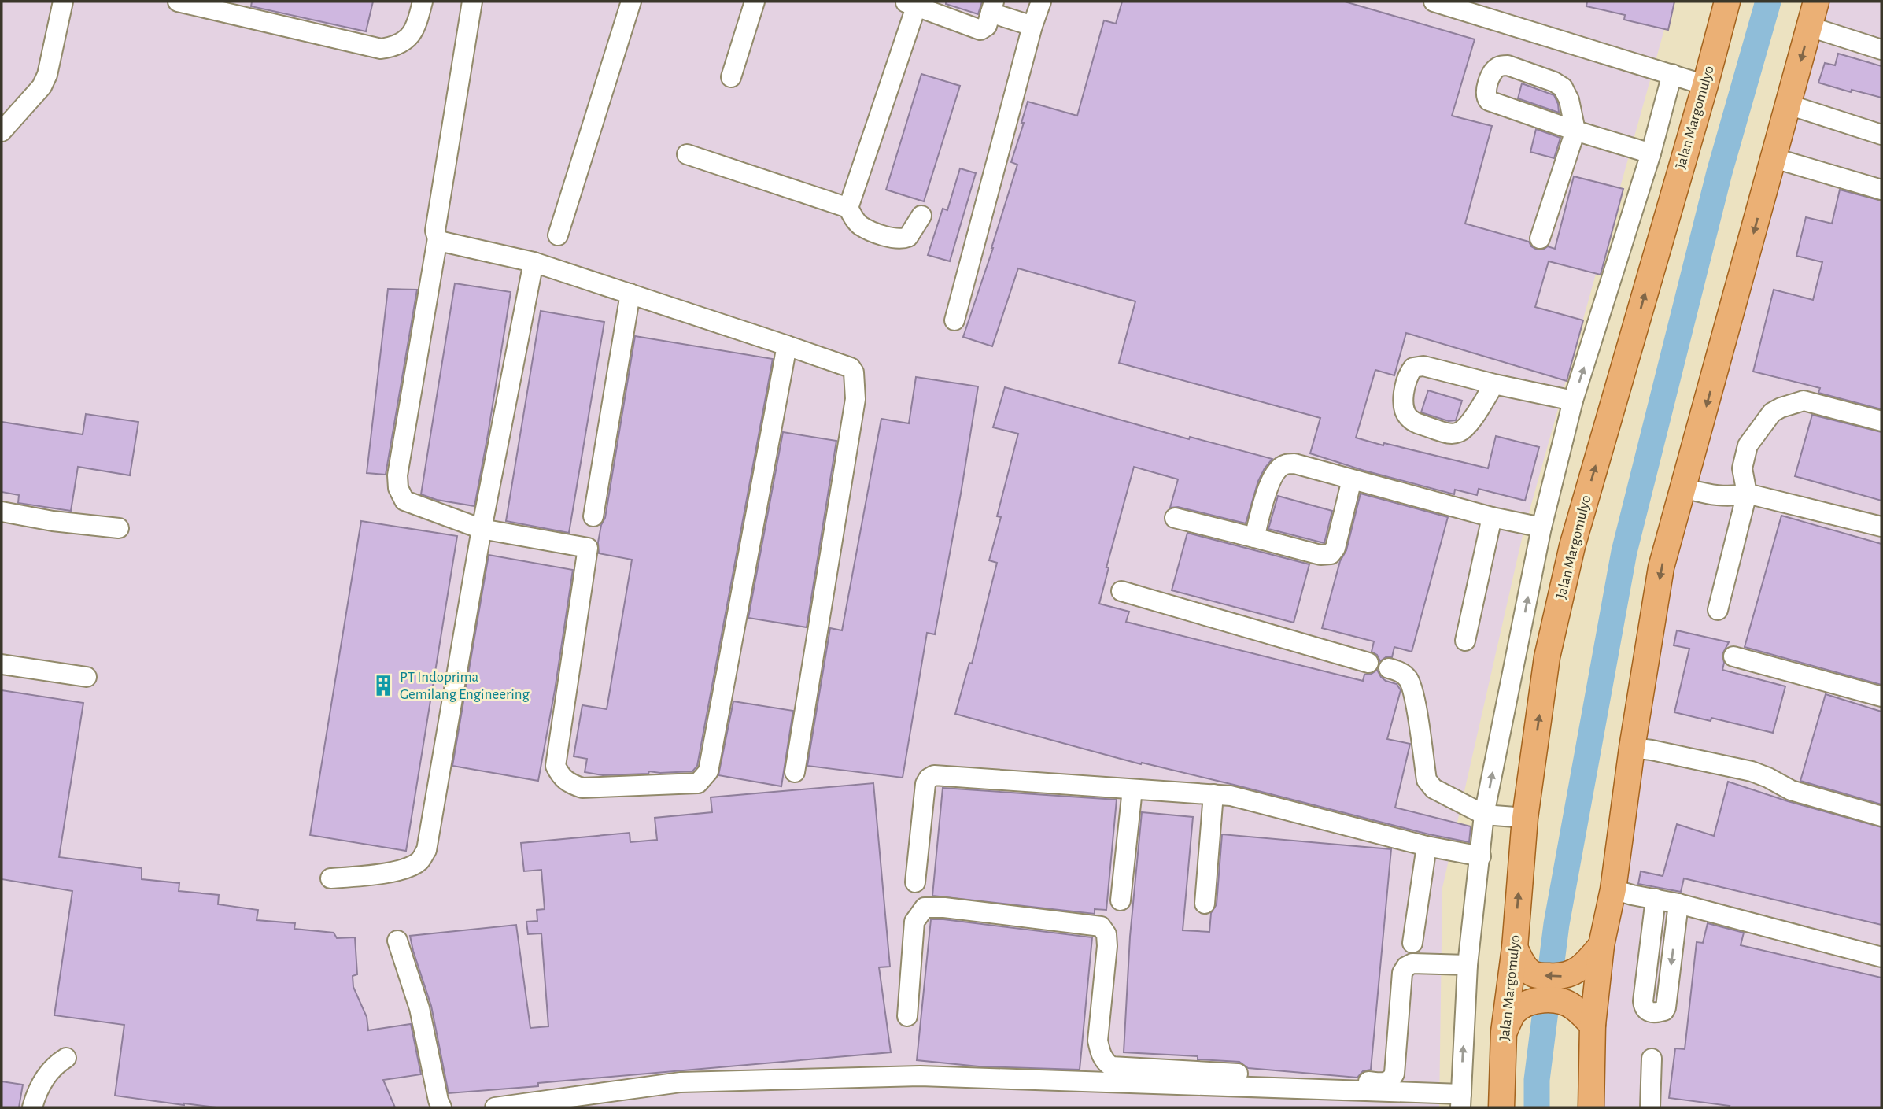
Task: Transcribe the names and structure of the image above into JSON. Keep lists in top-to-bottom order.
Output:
{
  "streets": {
    "main road": ["Jalan Margomulyo"]
  },
  "places": {
    "building": ["PT Indoprima Gemilang Engineering"]
  }
}
